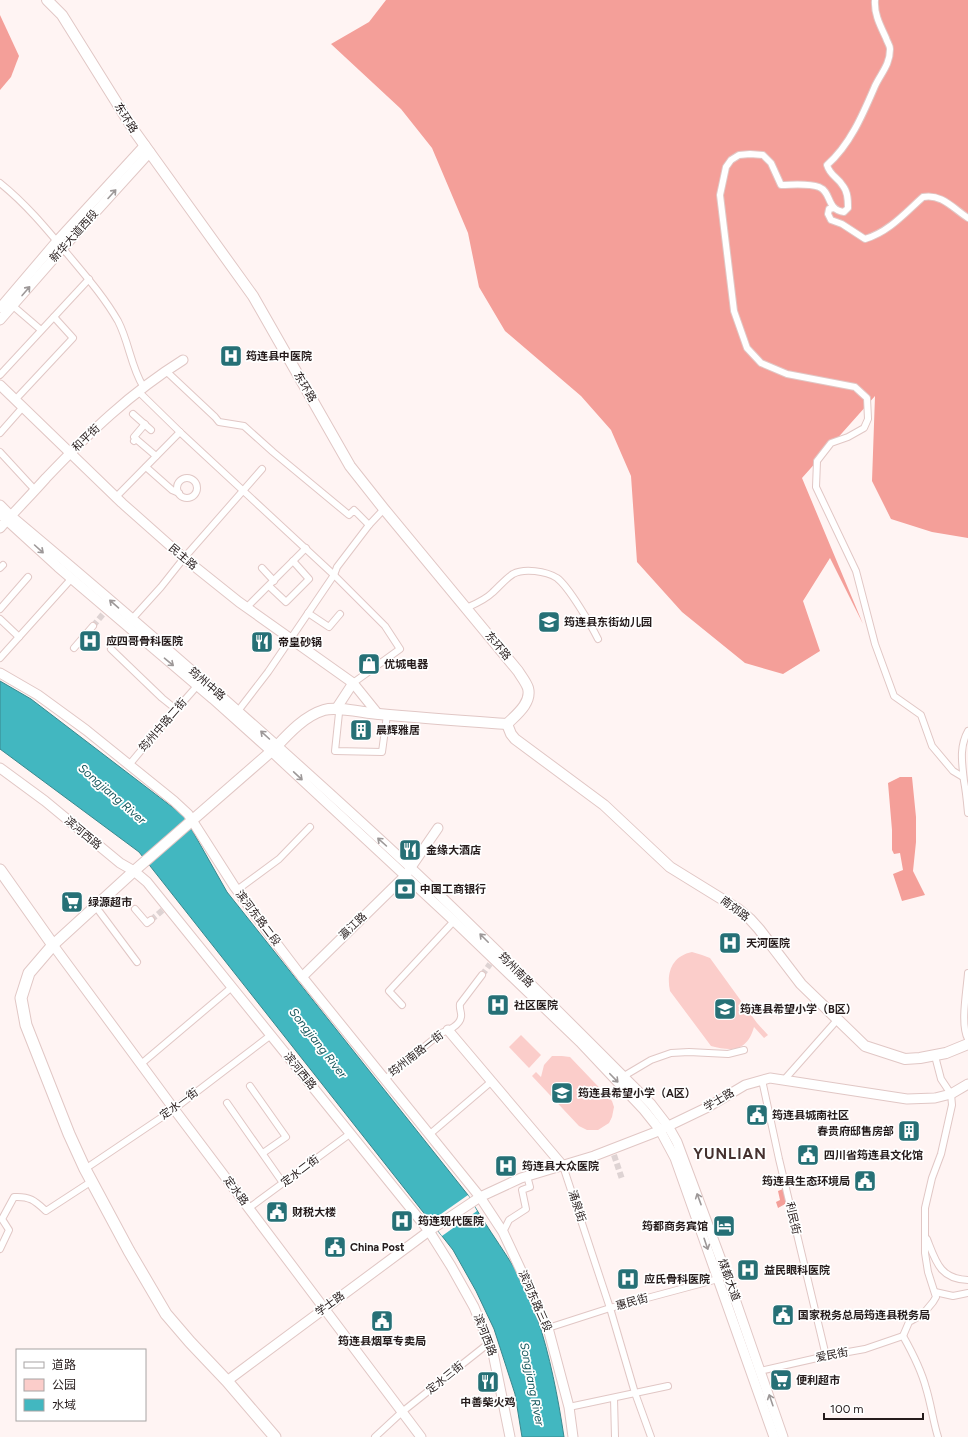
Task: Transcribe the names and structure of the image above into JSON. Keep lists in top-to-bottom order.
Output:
{
  "streets": {
    "main road": [
      "东环路",
      "新华大道西段",
      "和平街",
      "民主路",
      "筠州中路",
      "滨河西路",
      "南郊路",
      "滨河东路二段",
      "瀛江路",
      "筠州南路",
      "学士路",
      "定水路",
      "涌泉街",
      "煤都大道",
      "滨河东路三段"
    ],
    "street": [
      "筠州中路二街",
      "筠州南路一街",
      "定水一街",
      "定水二街",
      "利民街",
      "惠民街",
      "爱民街",
      "定水三街"
    ]
  },
  "crossings": [
    ["东环路", "新华大道西段"],
    ["东环路", "南郊路"],
    ["和平街", "民主路"],
    ["和平街", "筠州中路"],
    ["筠州中路", "筠州中路二街"],
    ["筠州中路", "瀛江路"],
    ["筠州中路", "筠州南路"],
    ["筠州中路二街", "滨河东路二段"],
    ["滨河西路", "学士路"],
    ["滨河西路", "定水一街"],
    ["滨河西路", "定水二街"],
    ["滨河西路", "定水三街"],
    ["滨河东路二段", "瀛江路"],
    ["滨河东路二段", "筠州南路一街"],
    ["滨河东路二段", "学士路"],
    ["滨河东路二段", "滨河东路三段"],
    ["瀛江路", "筠州南路"],
    ["筠州南路", "学士路"],
    ["筠州南路", "煤都大道"],
    ["筠州南路一街", "涌泉街"],
    ["学士路", "定水路"],
    ["学士路", "涌泉街"],
    ["学士路", "利民街"],
    ["学士路", "煤都大道"],
    ["学士路", "滨河东路三段"],
    ["定水一街", "定水路"],
    ["定水二街", "定水路"],
    ["定水路", "定水三街"],
    ["涌泉街", "惠民街"],
    ["利民街", "爱民街"],
    ["煤都大道", "惠民街"],
    ["煤都大道", "爱民街"],
    ["滨河东路三段", "惠民街"]
  ],
  "districts": ["YUNLIAN"],
  "water": ["Songjiang River"],
  "places": {
    "hospital": [
      "筠连县中医院",
      "应四哥骨科医院",
      "天河医院",
      "社区医院",
      "筠连县大众医院",
      "筠连现代医院",
      "益民眼科医院",
      "应氏骨科医院"
    ],
    "school or university": ["筠连县东街幼儿园", "筠连县希望小学（B区）", "筠连县希望小学（A区）"],
    "restaurant": ["帝皇砂锅", "金缘大酒店", "中善柴火鸡"],
    "shop": ["优城电器"],
    "building": ["晨辉雅居", "春贵府邸售房部"],
    "bank": ["中国工商银行"],
    "supermarket": ["绿源超市", "便利超市"],
    "public building": [
      "筠连县城南社区",
      "四川省筠连县文化馆",
      "筠连县生态环境局",
      "财税大楼",
      "China Post",
      "国家税务总局筠连县税务局",
      "筠连县烟草专卖局"
    ],
    "hotel": ["筠都商务宾馆"]
  },
  "legend": ["道路", "公园", "水域"],
  "scale_bar": "100 m"
}
